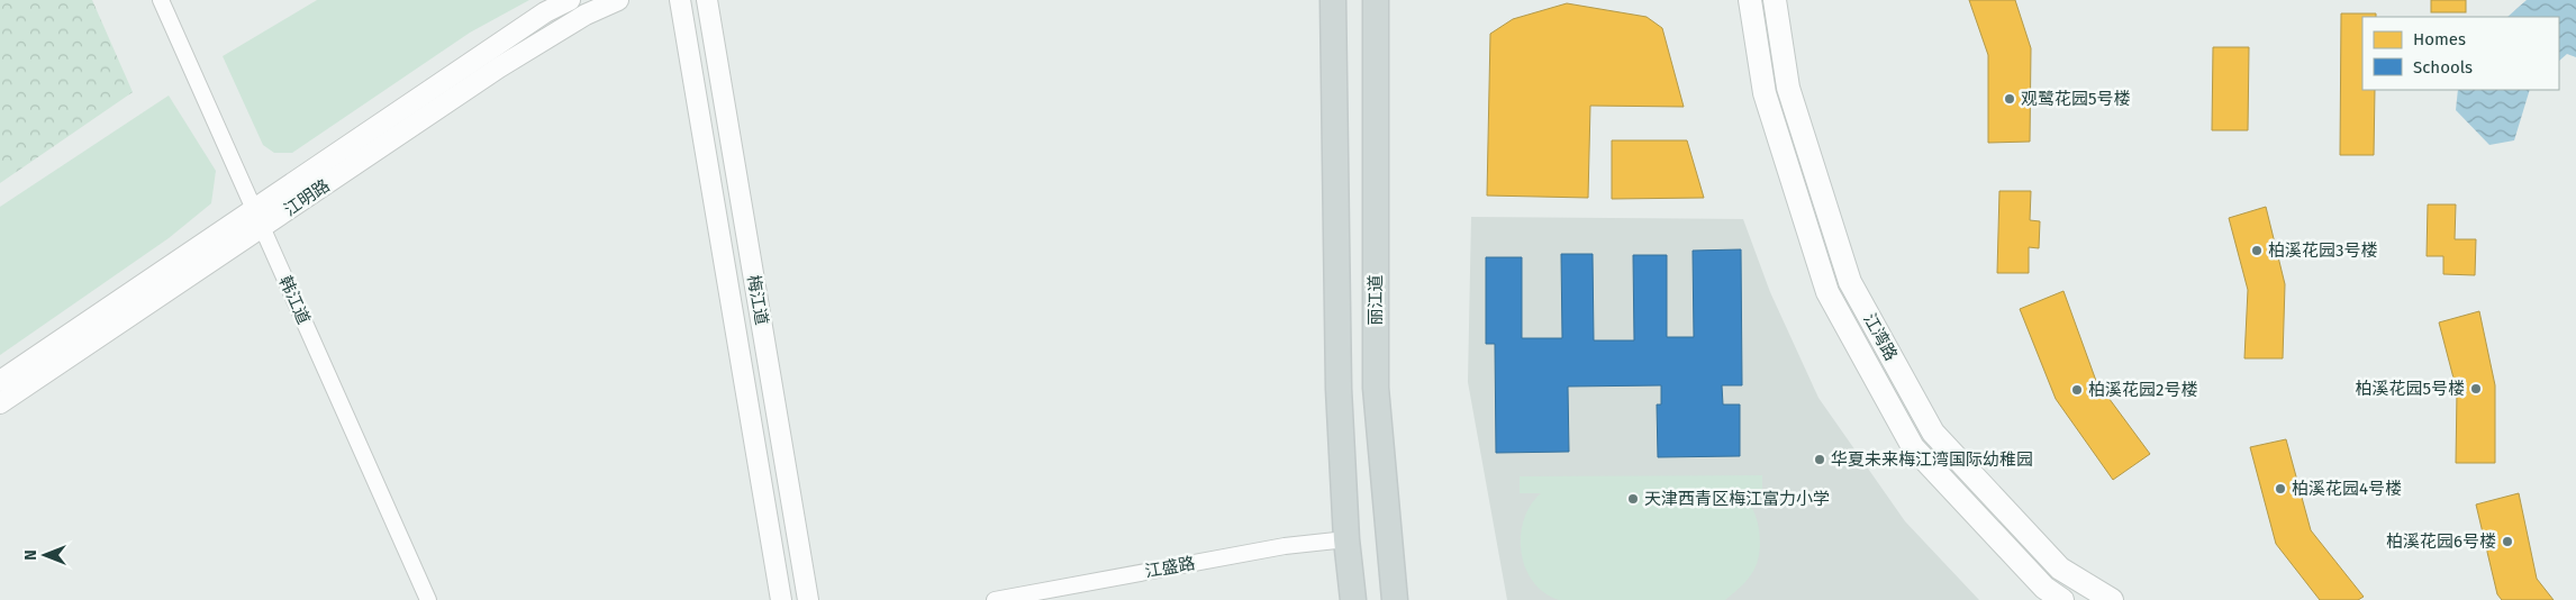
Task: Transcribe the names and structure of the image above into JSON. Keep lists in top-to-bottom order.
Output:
{
  "streets": {
    "main road": ["丽江道", "江湾路"],
    "street": [
      "江明路",
      "韩江道",
      "梅江道",
      "江盛路"
    ]
  },
  "crossings": [
    ["江明路", "韩江道"]
  ],
  "places": [
    "观鹭花园5号楼",
    "柏溪花园3号楼",
    "柏溪花园5号楼",
    "柏溪花园2号楼",
    "华夏未来梅江湾国际幼稚园",
    "柏溪花园4号楼",
    "天津西青区梅江富力小学",
    "柏溪花园6号楼"
  ],
  "legend": ["Homes", "Schools"],
  "north": "left"
}
